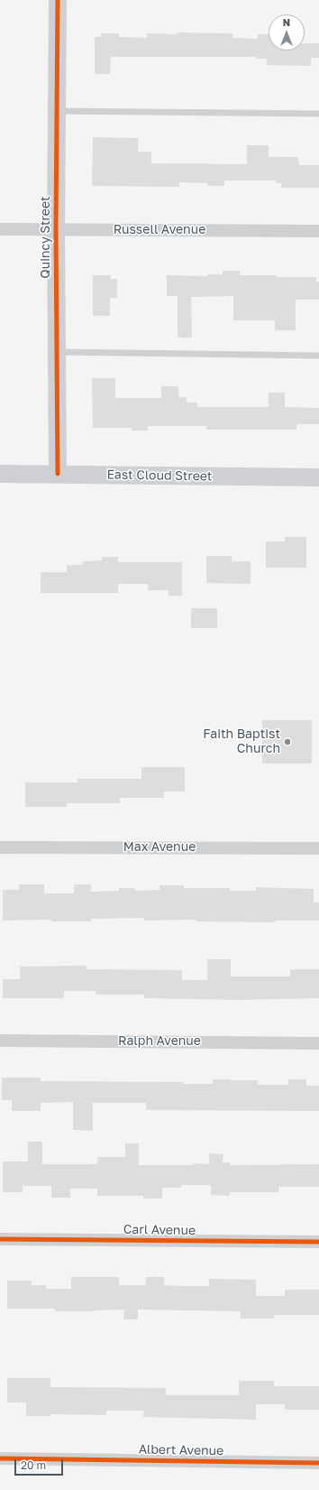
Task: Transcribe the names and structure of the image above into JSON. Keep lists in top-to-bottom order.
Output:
{
  "streets": {
    "street": [
      "Russell Avenue",
      "Quincy Street",
      "East Cloud Street",
      "Max Avenue",
      "Ralph Avenue",
      "Carl Avenue",
      "Albert Avenue"
    ]
  },
  "crossings": [
    ["Russell Avenue", "Quincy Street"],
    ["Quincy Street", "East Cloud Street"]
  ],
  "places": ["Faith Baptist Church"],
  "scale_bar": "20 m",
  "north": "top"
}
